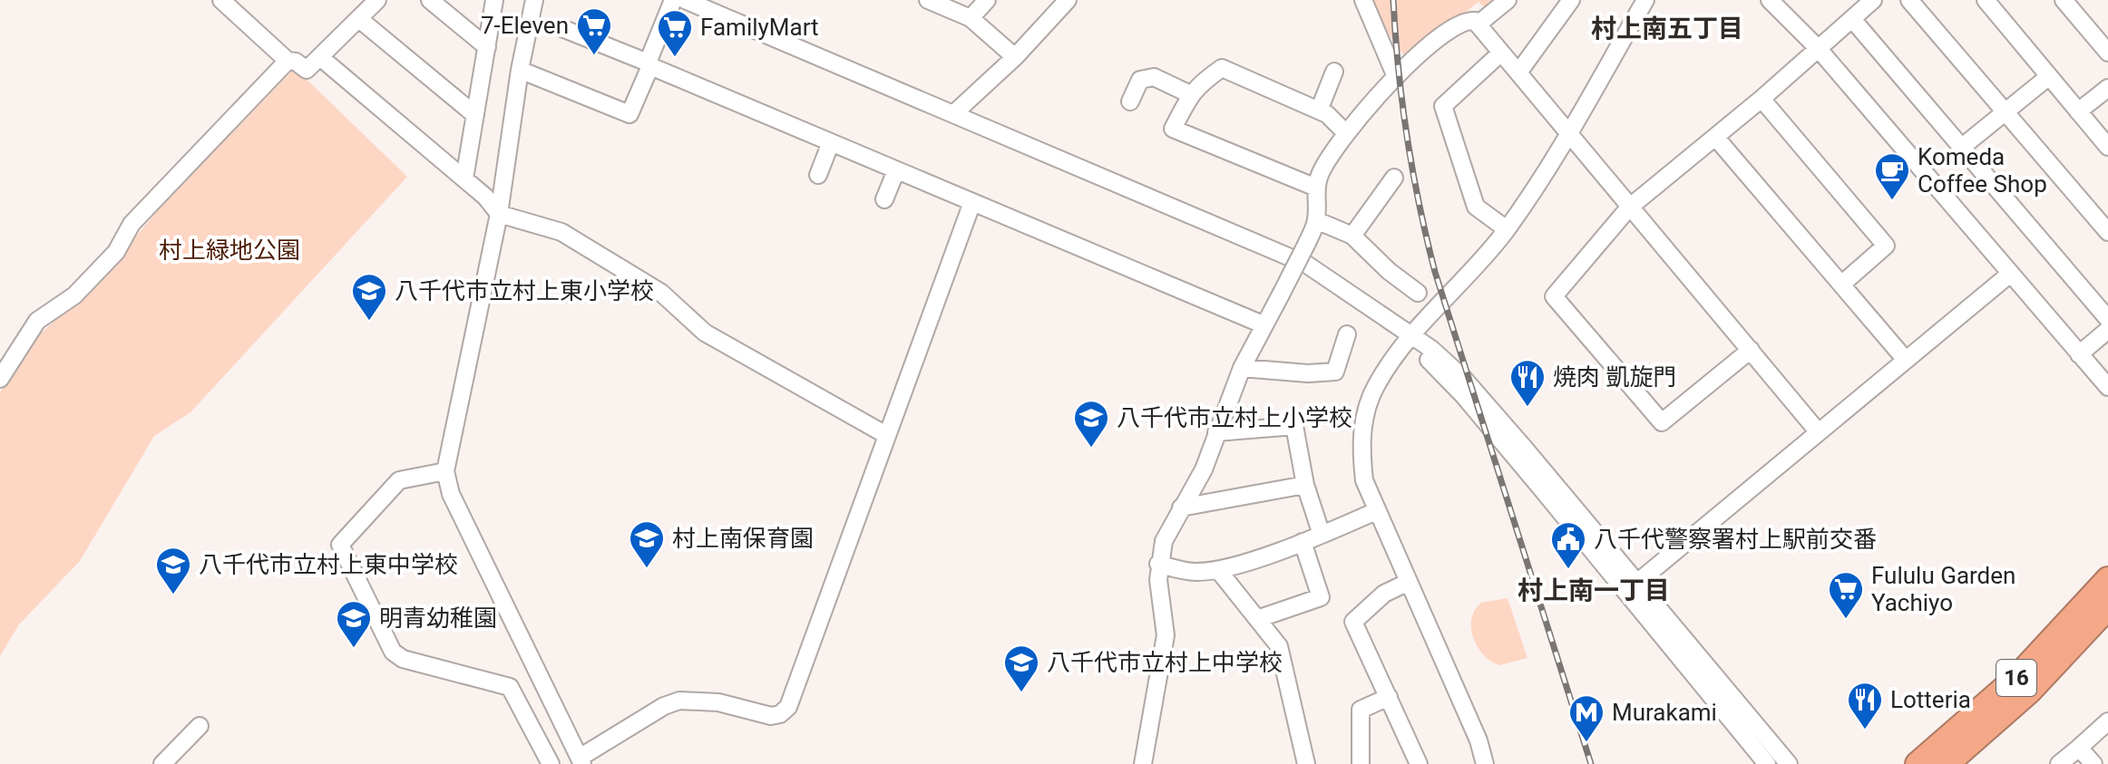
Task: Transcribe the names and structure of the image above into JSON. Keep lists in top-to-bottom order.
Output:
{
  "streets": {
    "highway": ["16"]
  },
  "districts": ["村上南五丁目", "村上南一丁目"],
  "parks": ["村上緑地公園"],
  "places": {
    "supermarket": ["7-Eleven", "FamilyMart", "Fululu Garden Yachiyo"],
    "cafe": ["Komeda Coffee Shop"],
    "school or university": [
      "八千代市立村上東小学校",
      "八千代市立村上小学校",
      "村上南保育園",
      "八千代市立村上東中学校",
      "明青幼稚園",
      "八千代市立村上中学校"
    ],
    "restaurant": ["焼肉 凱旋門", "Lotteria"],
    "public building": ["八千代警察署村上駅前交番"],
    "metro station": ["Murakami"]
  }
}
